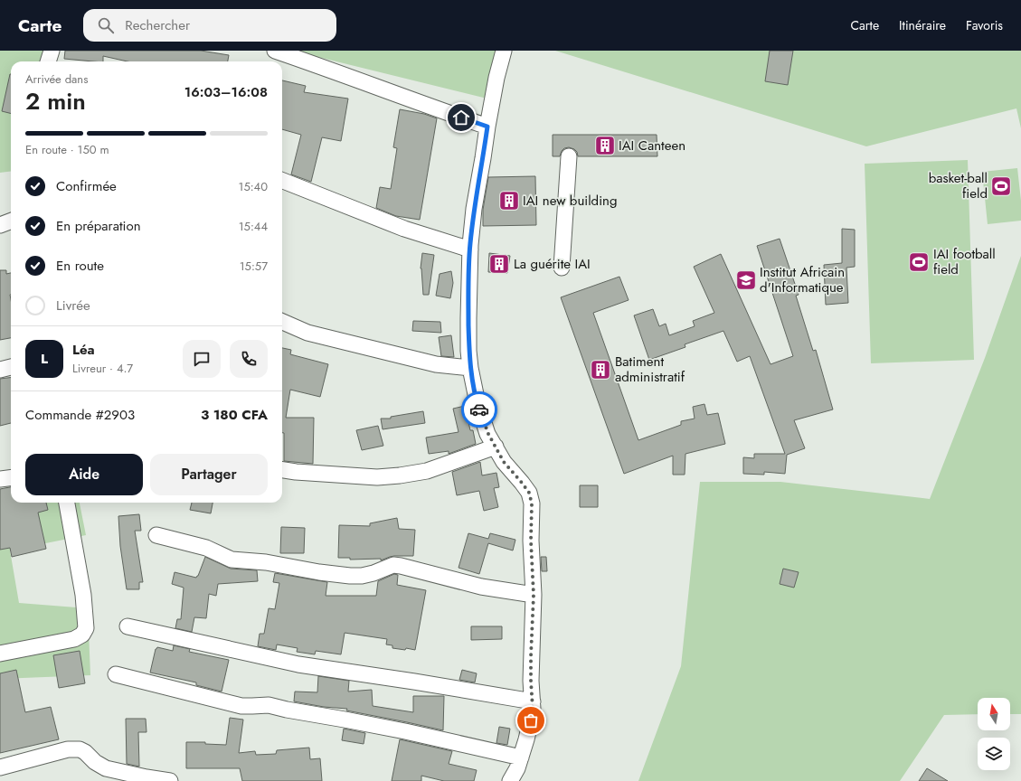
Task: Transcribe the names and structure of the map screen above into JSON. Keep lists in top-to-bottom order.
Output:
{
  "places": {
    "building": [
      "IAI Canteen",
      "IAI new building",
      "La guérite IAI",
      "Batiment administratif"
    ],
    "sports": ["basket-ball field", "IAI football field"],
    "school or university": ["Institut Africain d'Informatique"]
  },
  "north": "top",
  "page": {
    "header": "Carte",
    "search": "Rechercher",
    "nav": ["Carte", "Itinéraire", "Favoris"],
    "heading": ["2 min", "Arrivée dans", "16:03–16:08"],
    "panel": [
      "Léa",
      "Livreur · 4.7",
      "Commande #2903",
      "3 180 CFA"
    ],
    "bar": "En route · 150 m",
    "list": [
      ["Confirmée", "15:40"],
      ["En préparation", "15:44"],
      ["En route", "15:57"],
      "Livrée"
    ],
    "round": "L",
    "buttons": ["Aide", "Partager"]
  }
}
